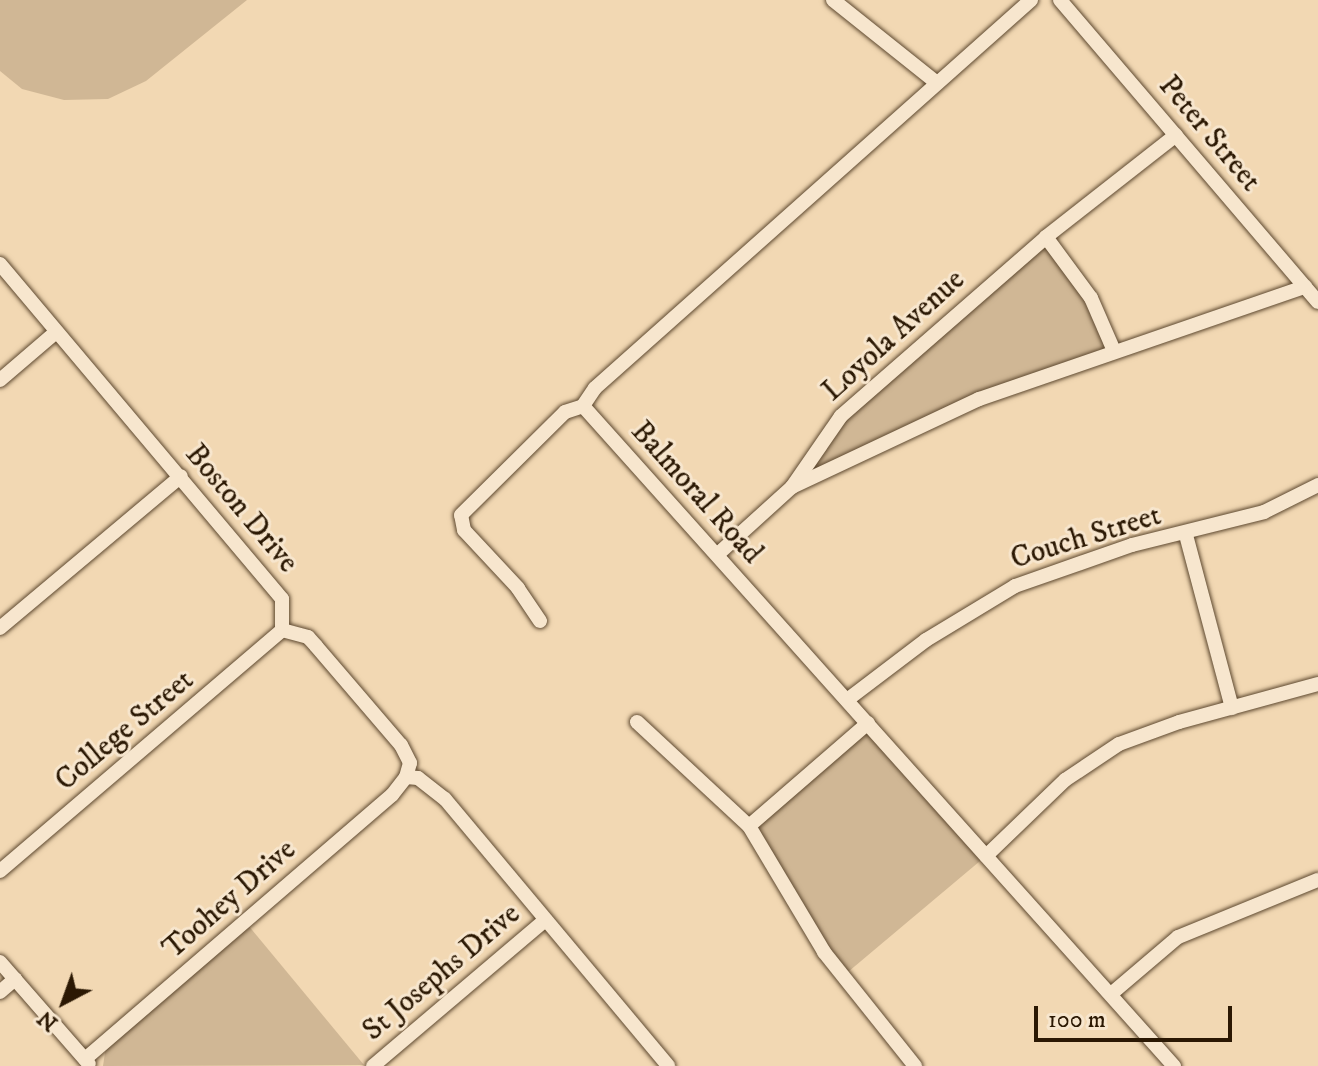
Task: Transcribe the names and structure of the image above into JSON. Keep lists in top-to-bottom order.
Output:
{
  "streets": {
    "street": [
      "Peter Street",
      "Loyola Avenue",
      "Balmoral Road",
      "Boston Drive",
      "Couch Street",
      "College Street",
      "Toohey Drive",
      "St Josephs Drive"
    ]
  },
  "crossings": [
    ["Peter Street", "Loyola Avenue"],
    ["Loyola Avenue", "Balmoral Road"],
    ["Balmoral Road", "Couch Street"],
    ["Boston Drive", "College Street"]
  ],
  "scale_bar": "100 m",
  "north": "bottom left"
}
